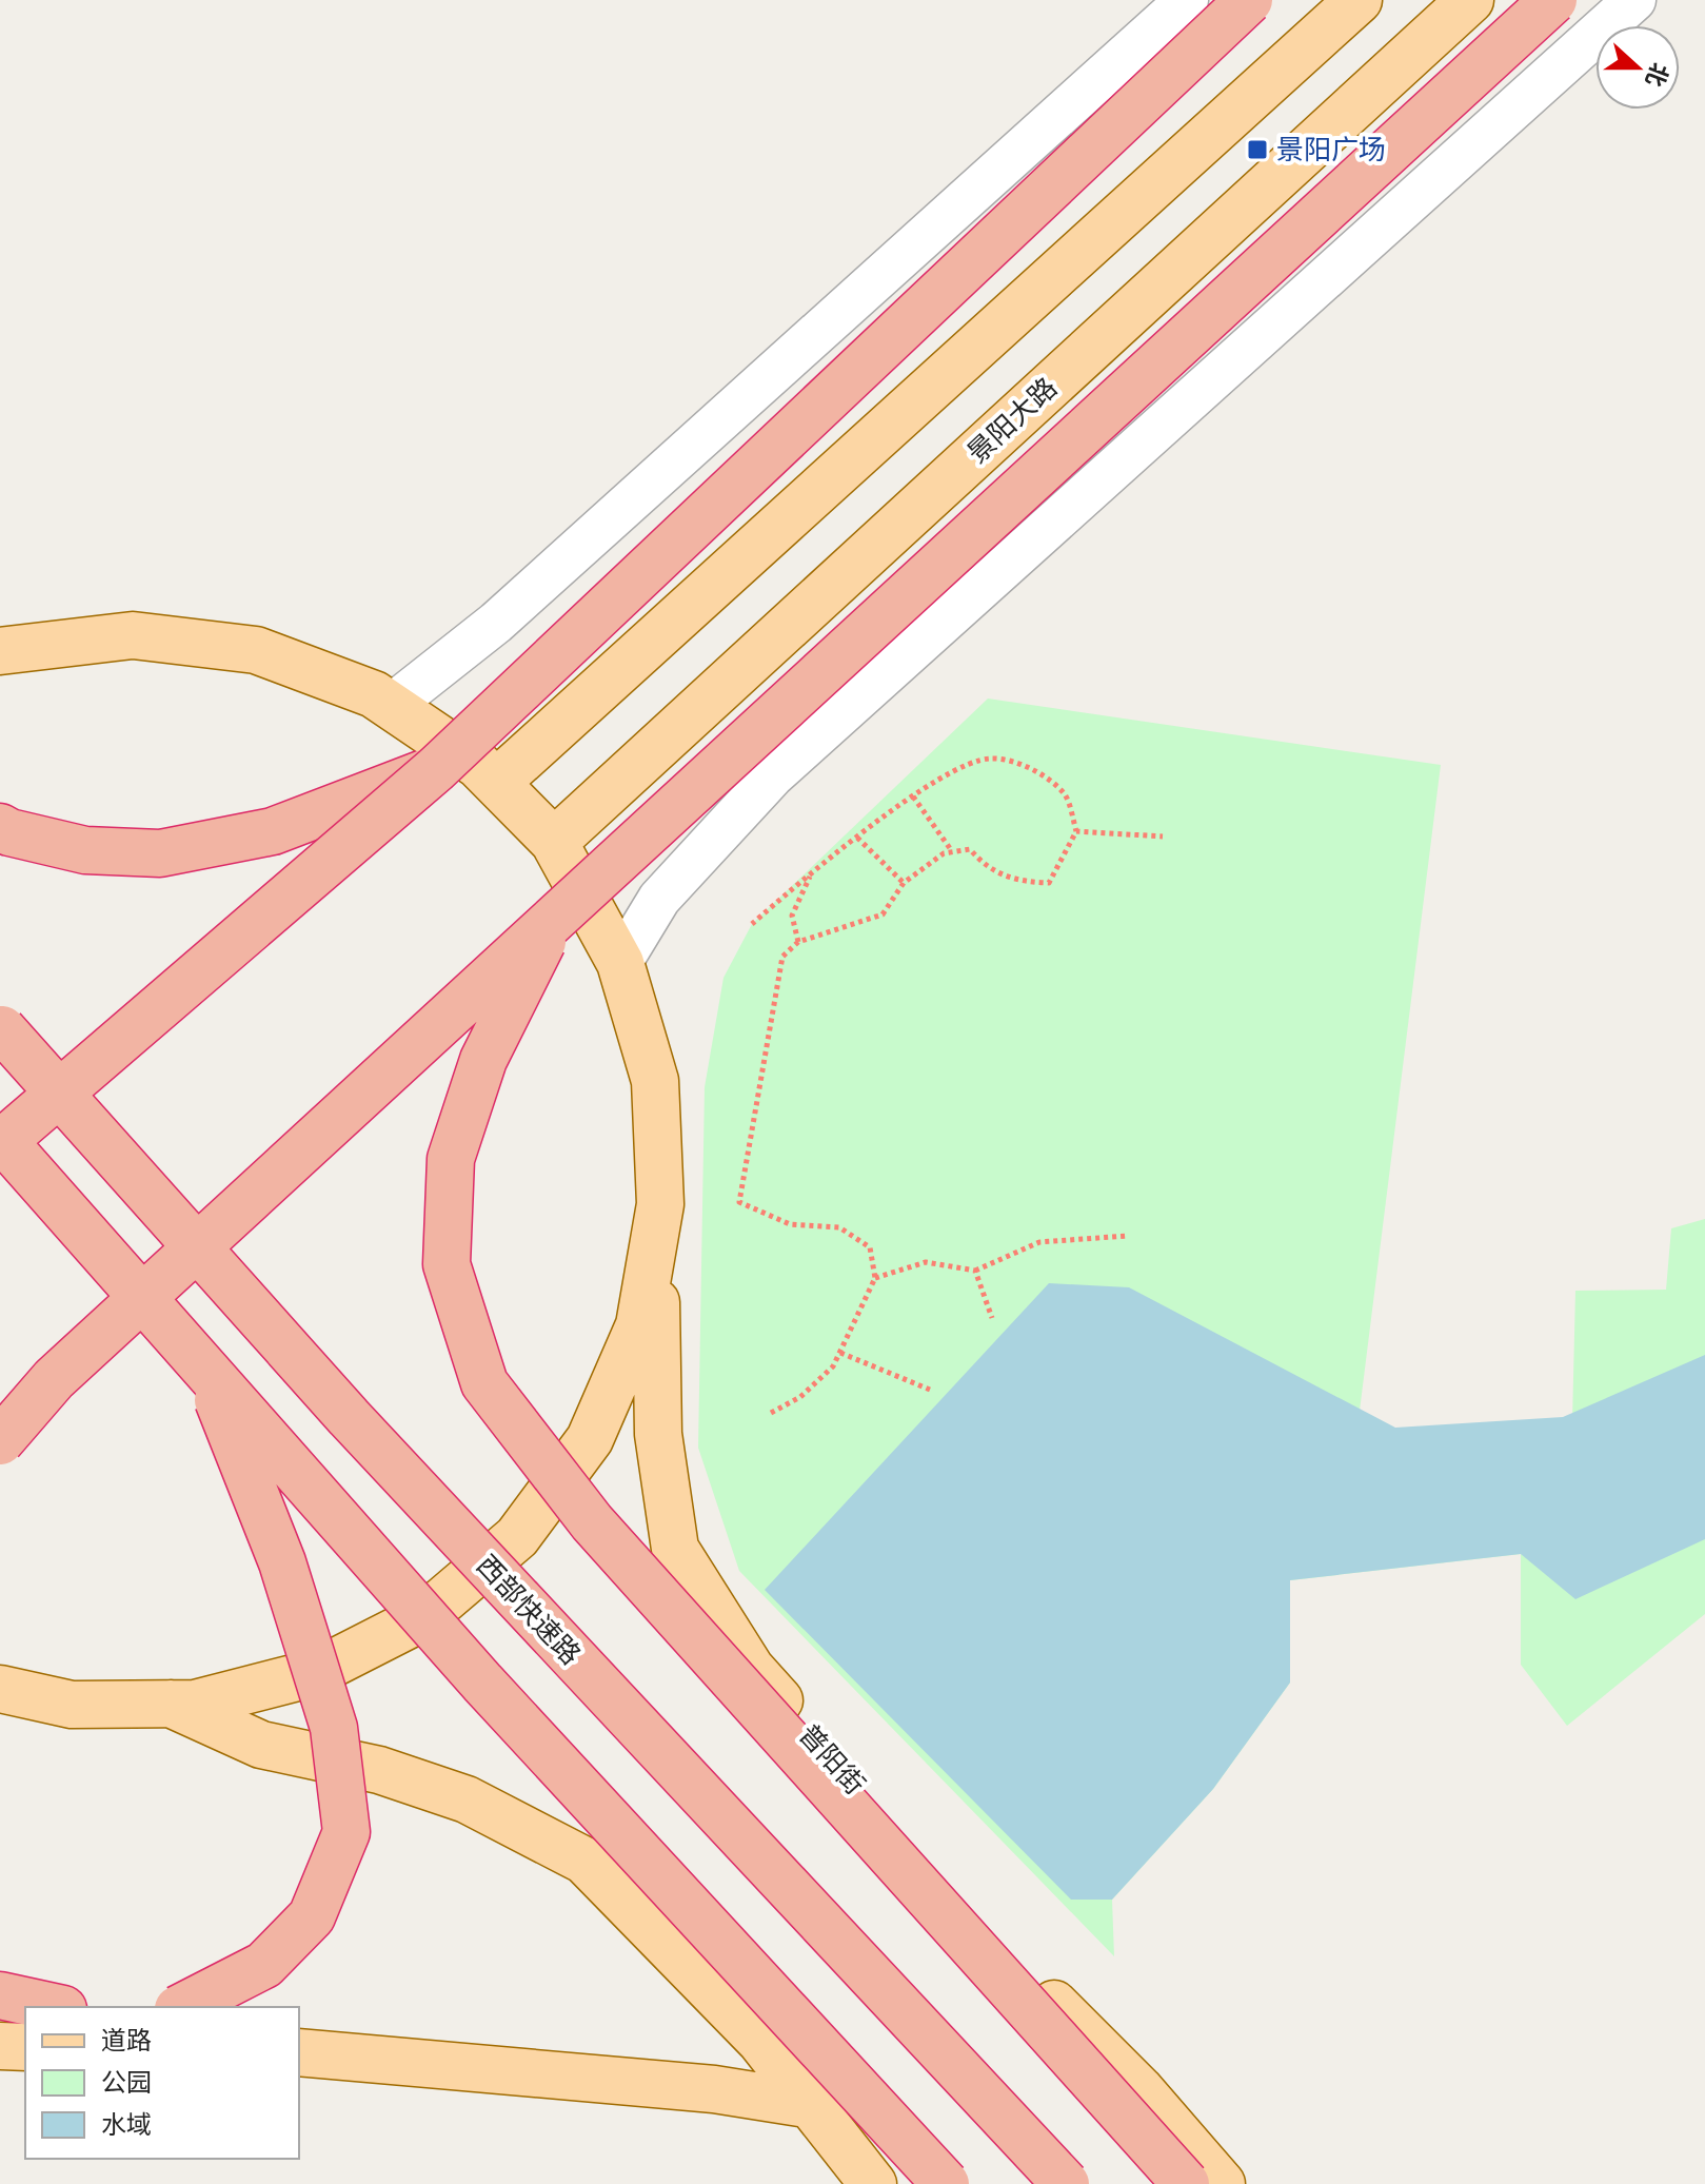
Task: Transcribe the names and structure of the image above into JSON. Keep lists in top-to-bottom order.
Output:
{
  "streets": {
    "highway": ["西部快速路"],
    "main road": ["景阳大路", "普阳街"]
  },
  "places": {
    "transit": ["景阳广场"]
  },
  "legend": ["道路", "公园", "水域"],
  "north": "right"
}
